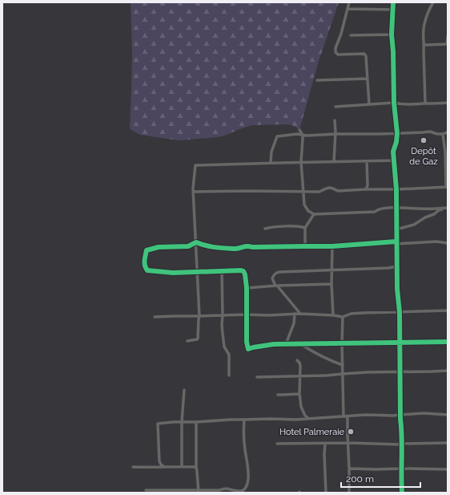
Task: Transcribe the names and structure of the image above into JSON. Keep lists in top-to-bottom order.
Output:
{
  "places": ["Depôt de Gaz", "Hotel Palmeraie"],
  "scale_bar": "200 m"
}
